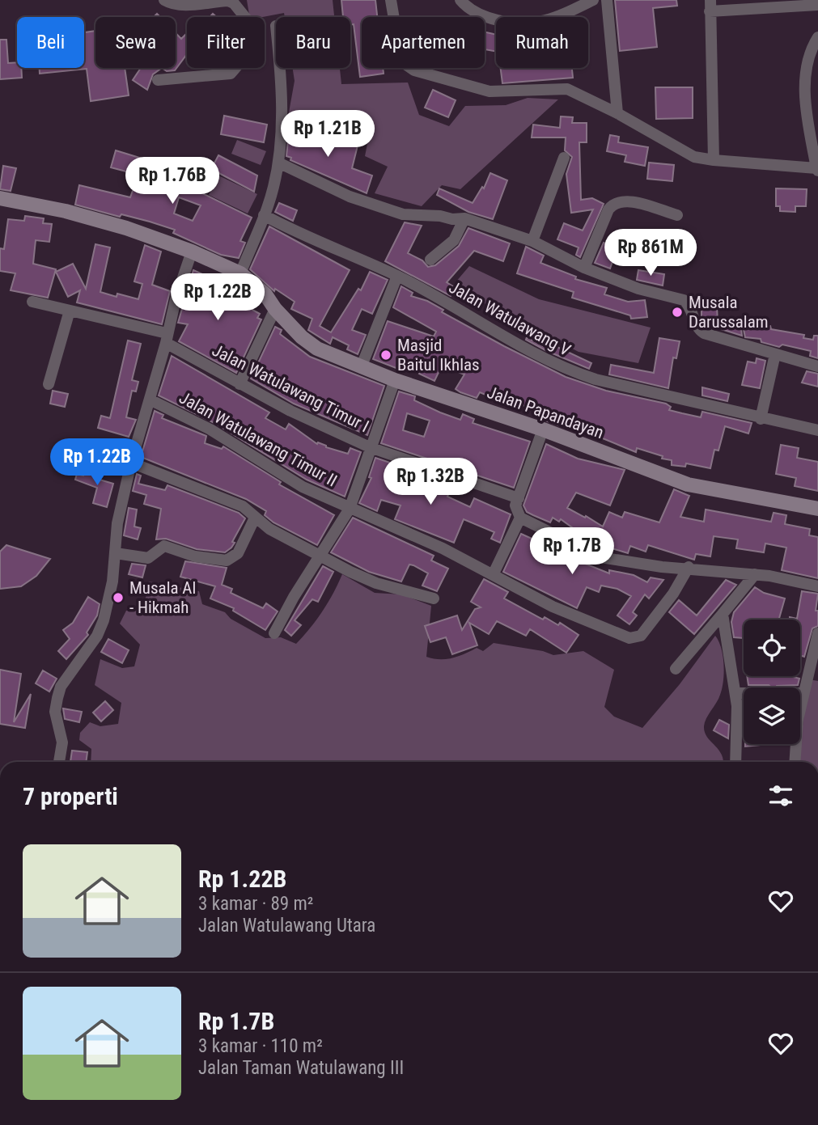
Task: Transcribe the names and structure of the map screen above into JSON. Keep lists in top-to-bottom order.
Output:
{
  "streets": {
    "main road": ["Jalan Papandayan"],
    "street": ["Jalan Watulawang V", "Jalan Watulawang Timur I", "Jalan Watulawang Timur II"]
  },
  "places": ["Musala Darussalam", "Masjid Baitul Ikhlas", "Musala Al - Hikmah"],
  "page": {
    "chip": [
      "Beli",
      "Sewa",
      "Filter",
      "Baru",
      "Apartemen",
      "Rumah"
    ],
    "price": [
      "Rp 1.21B",
      "Rp 1.76B",
      "Rp 861M",
      "Rp 1.22B",
      "Rp 1.22B",
      "Rp 1.32B",
      "Rp 1.7B"
    ],
    "heading": "7 properti",
    "list": [
      {
        "name": "Rp 1.22B",
        "note": "3 kamar · 89 m² · Jalan Watulawang Utara"
      },
      {
        "name": "Rp 1.7B",
        "note": "3 kamar · 110 m² · Jalan Taman Watulawang III"
      }
    ]
  }
}
